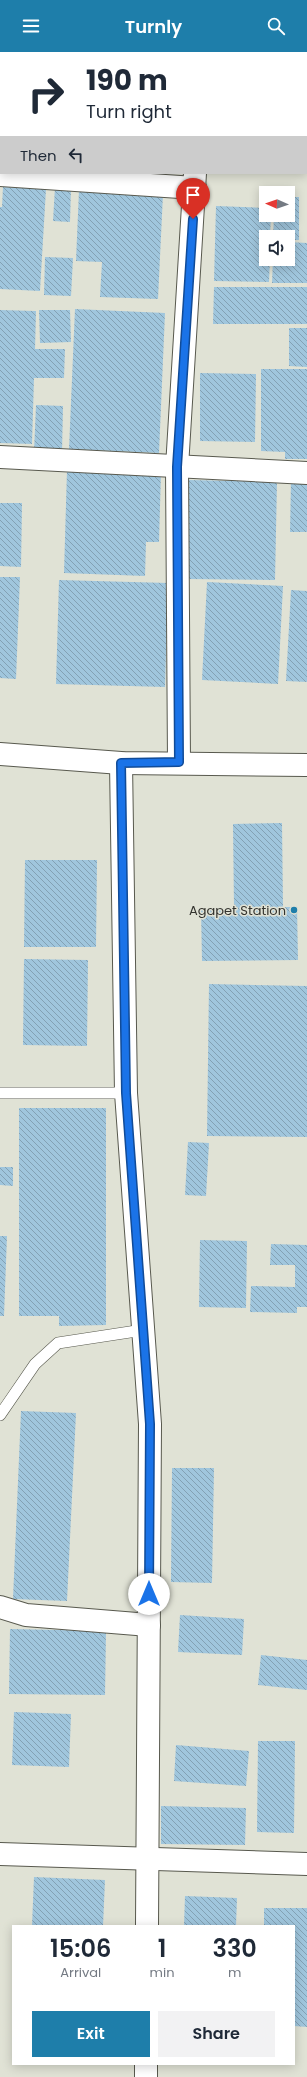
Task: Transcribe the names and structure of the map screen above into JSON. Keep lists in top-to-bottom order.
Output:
{
  "places": ["Agapet Station"],
  "north": "left",
  "page": {
    "header": "Turnly",
    "turn": ["190 m", "Turn right"],
    "then": "Then",
    "eta": [
      "15:06",
      "Arrival",
      "1",
      "min",
      "330",
      "m"
    ],
    "buttons": ["Exit", "Share"]
  }
}
